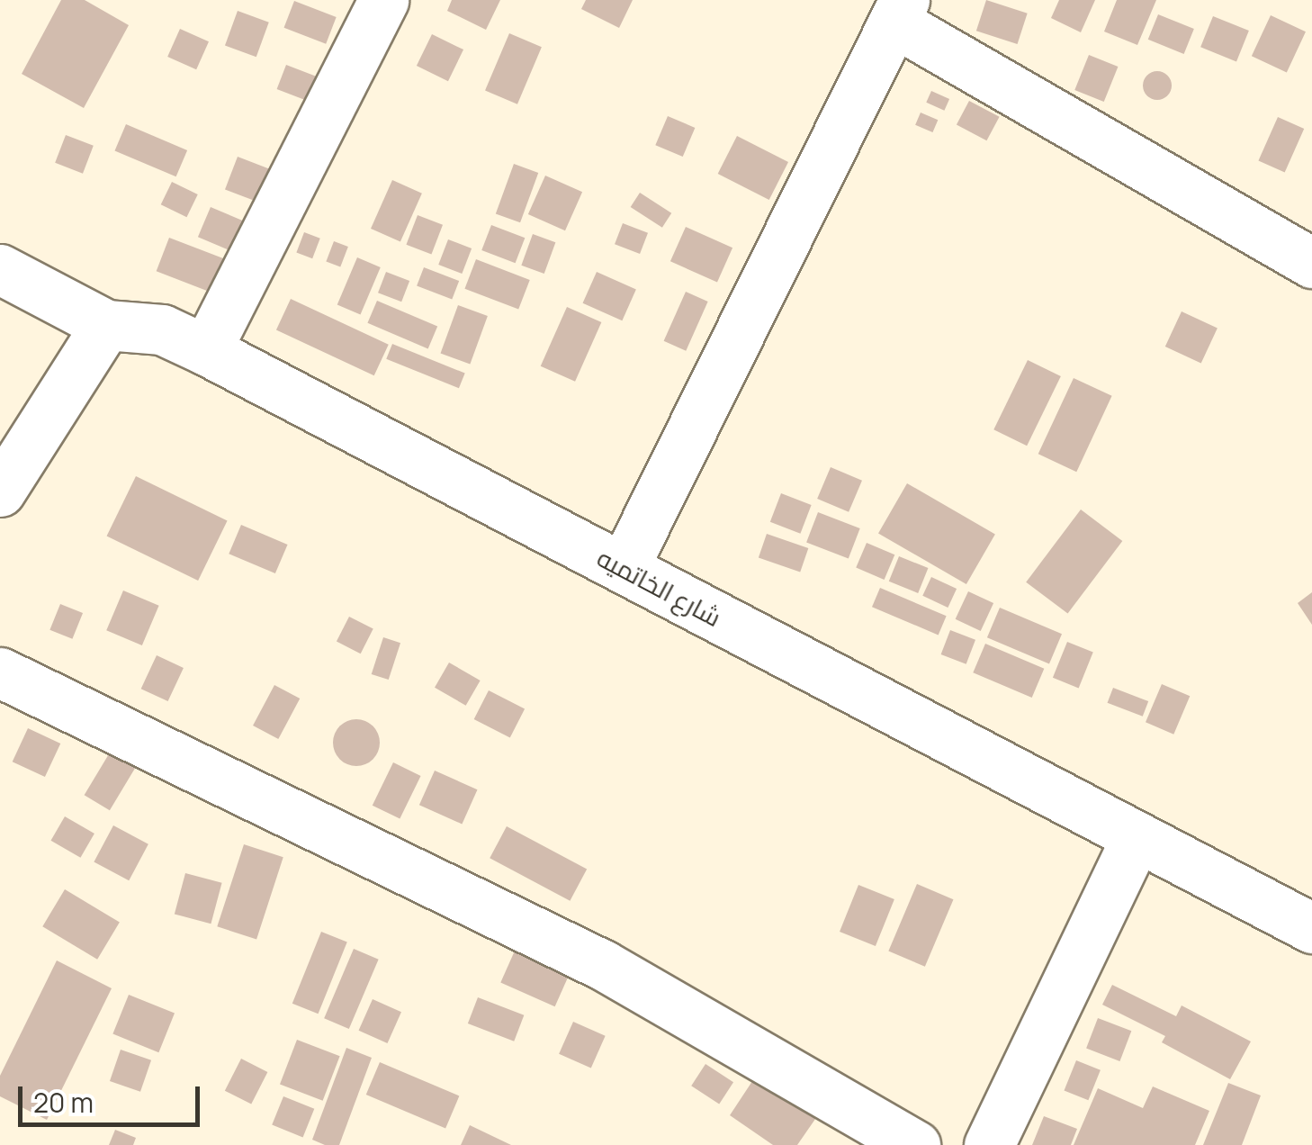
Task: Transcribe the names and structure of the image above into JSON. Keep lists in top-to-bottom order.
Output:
{
  "streets": {
    "street": ["شارع الخاتميه"]
  },
  "scale_bar": "20 m"
}
